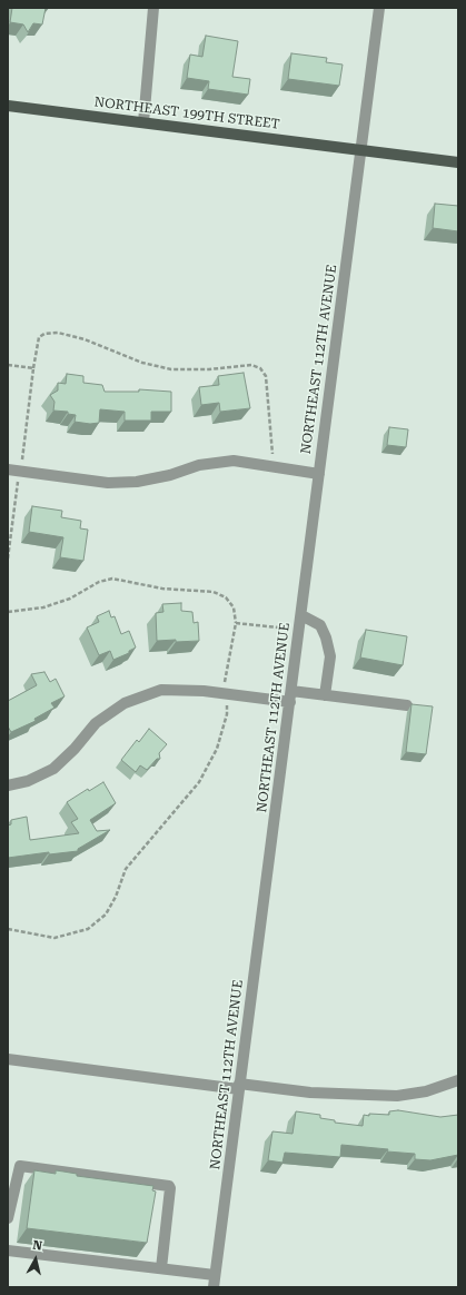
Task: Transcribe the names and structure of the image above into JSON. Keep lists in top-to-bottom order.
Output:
{
  "streets": {
    "main road": ["NORTHEAST 199TH STREET"],
    "street": ["NORTHEAST 112TH AVENUE"]
  },
  "crossings": [
    ["NORTHEAST 199TH STREET", "NORTHEAST 112TH AVENUE"]
  ],
  "north": "top"
}
